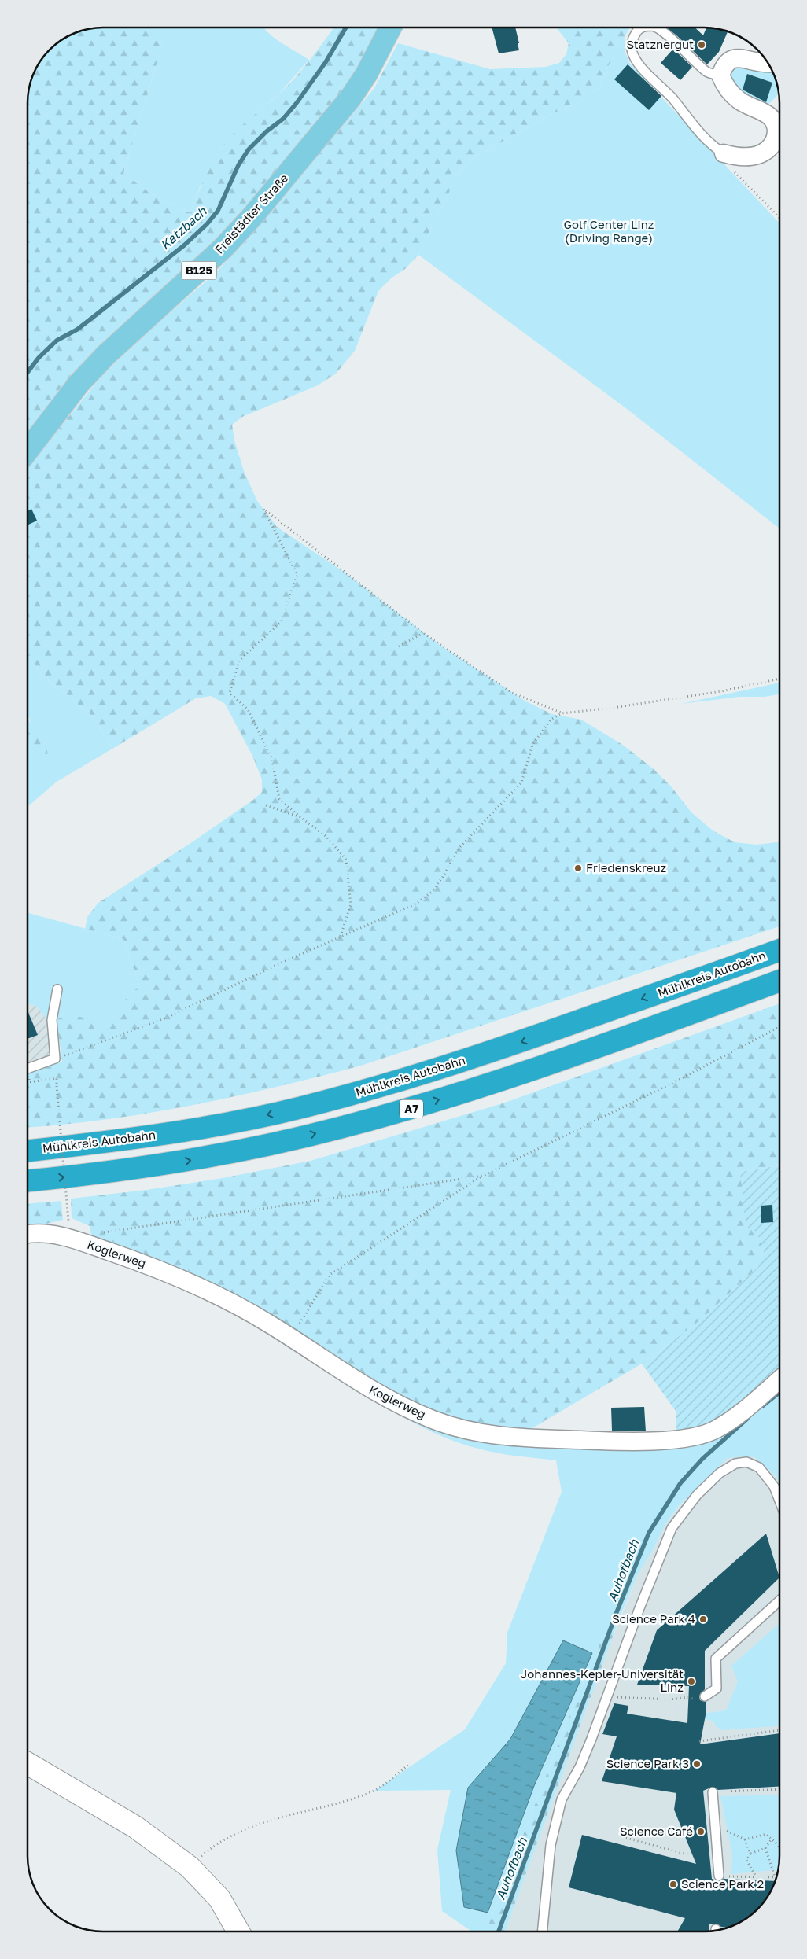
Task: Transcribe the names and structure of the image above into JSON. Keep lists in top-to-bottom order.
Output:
{
  "streets": {
    "highway": ["Mühlkreis Autobahn", "A7"],
    "main road": ["Freistädter Straße", "B125"],
    "street": ["Koglerweg"]
  },
  "water": ["Katzbach", "Auhofbach"],
  "parks": ["Golf Center Linz (Driving Range)"],
  "places": [
    "Statznergut",
    "Friedenskreuz",
    "Science Park 4",
    "Johannes-Kepler-Universität Linz",
    "Science Park 3",
    "Science Café",
    "Science Park 2"
  ]
}
